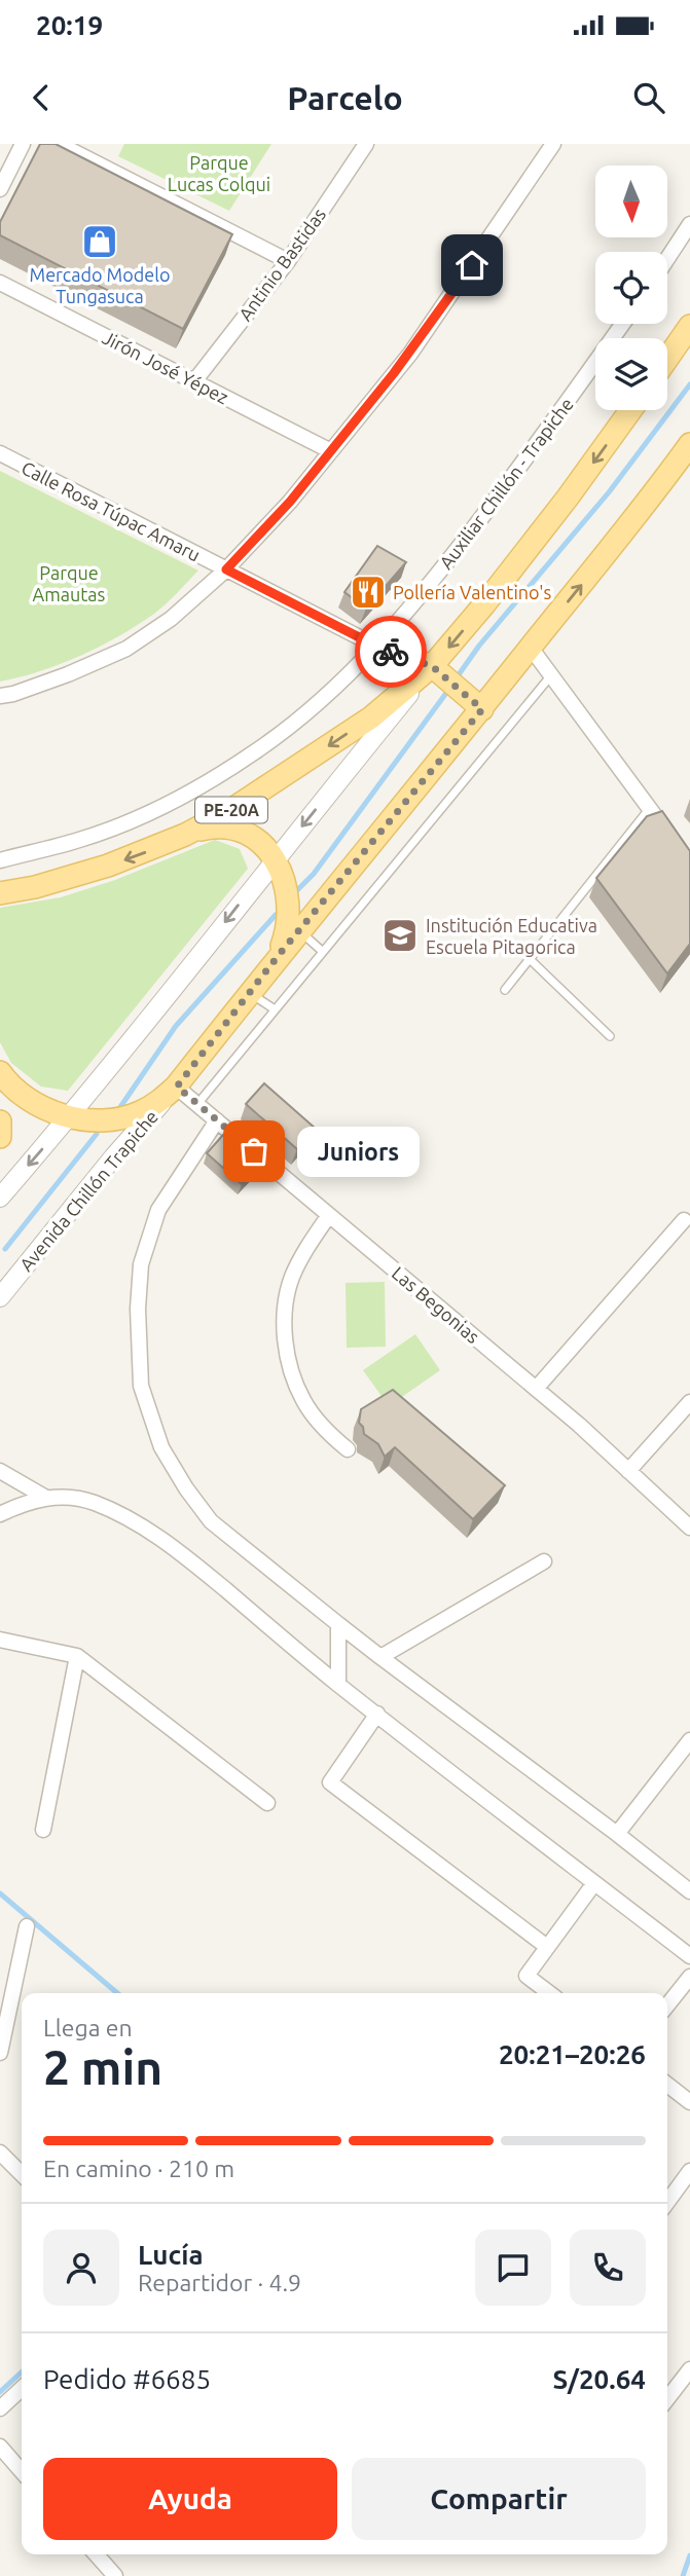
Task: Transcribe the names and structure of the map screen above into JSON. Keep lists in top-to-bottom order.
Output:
{
  "streets": {
    "main road": ["PE-20A", "Avenida Chillón Trapiche"],
    "street": [
      "Antinio Bastidas",
      "Jirón José Yépez",
      "Auxiliar Chillón - Trapiche",
      "Calle Rosa Túpac Amaru",
      "Las Begonias"
    ]
  },
  "crossings": [
    ["Antinio Bastidas", "Jirón José Yépez"],
    ["Auxiliar Chillón - Trapiche", "Calle Rosa Túpac Amaru"],
    ["Avenida Chillón Trapiche", "Las Begonias"]
  ],
  "parks": ["Parque Lucas Colqui", "Parque Amautas"],
  "places": {
    "shop": ["Mercado Modelo Tungasuca"],
    "restaurant": ["Pollería Valentino's"],
    "school or university": ["Institución Educativa Escuela Pitagorica"],
    "other": ["Juniors"]
  },
  "north": "bottom",
  "page": {
    "status": "20:19",
    "header": "Parcelo",
    "bubble": "Juniors",
    "heading": ["2 min", "Llega en", "20:21–20:26"],
    "panel": [
      "Lucía",
      "Repartidor · 4.9",
      "Pedido #6685",
      "S/20.64"
    ],
    "bar": "En camino · 210 m",
    "buttons": ["Ayuda", "Compartir"]
  }
}
